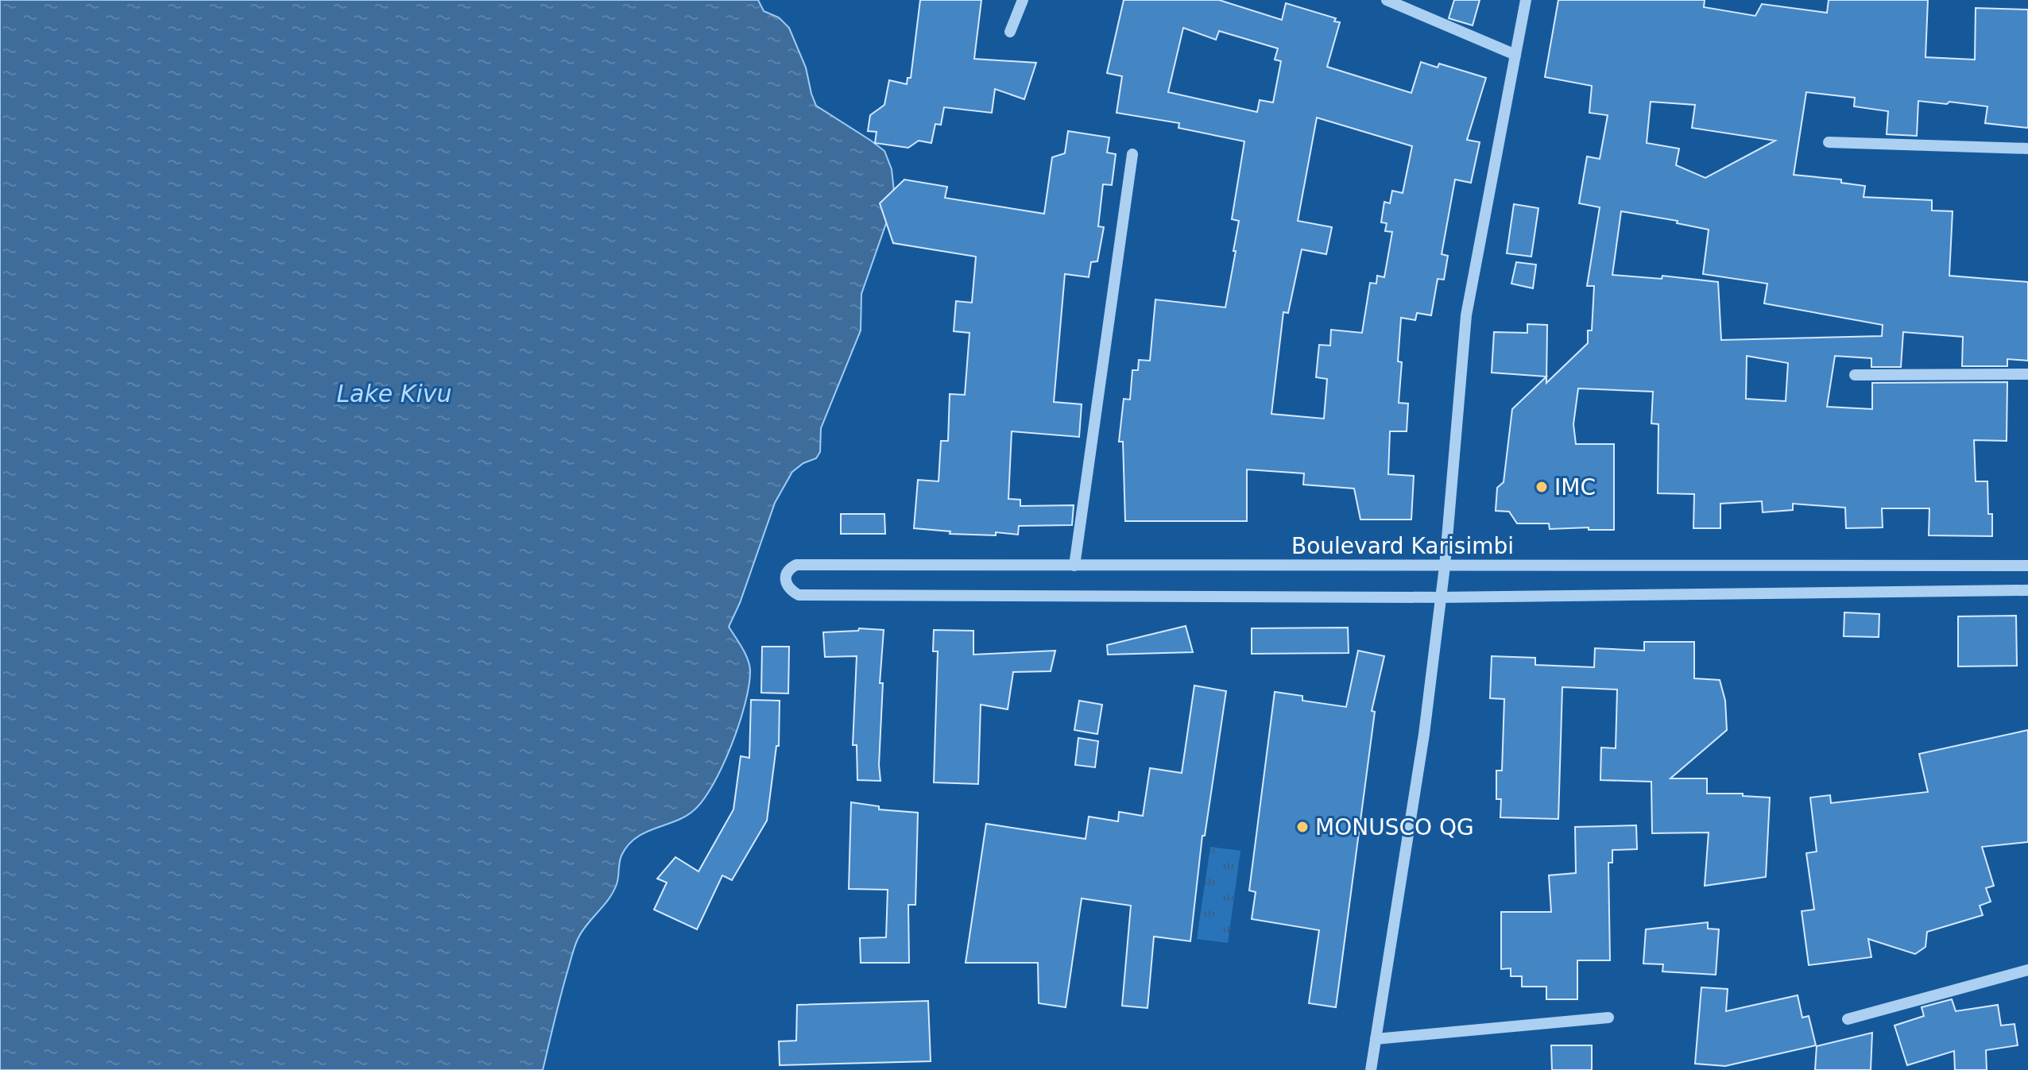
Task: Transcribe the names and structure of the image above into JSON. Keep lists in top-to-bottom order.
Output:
{
  "streets": {
    "street": ["Boulevard Karisimbi"]
  },
  "water": ["Lake Kivu"],
  "places": ["IMC", "MONUSCO QG"]
}
